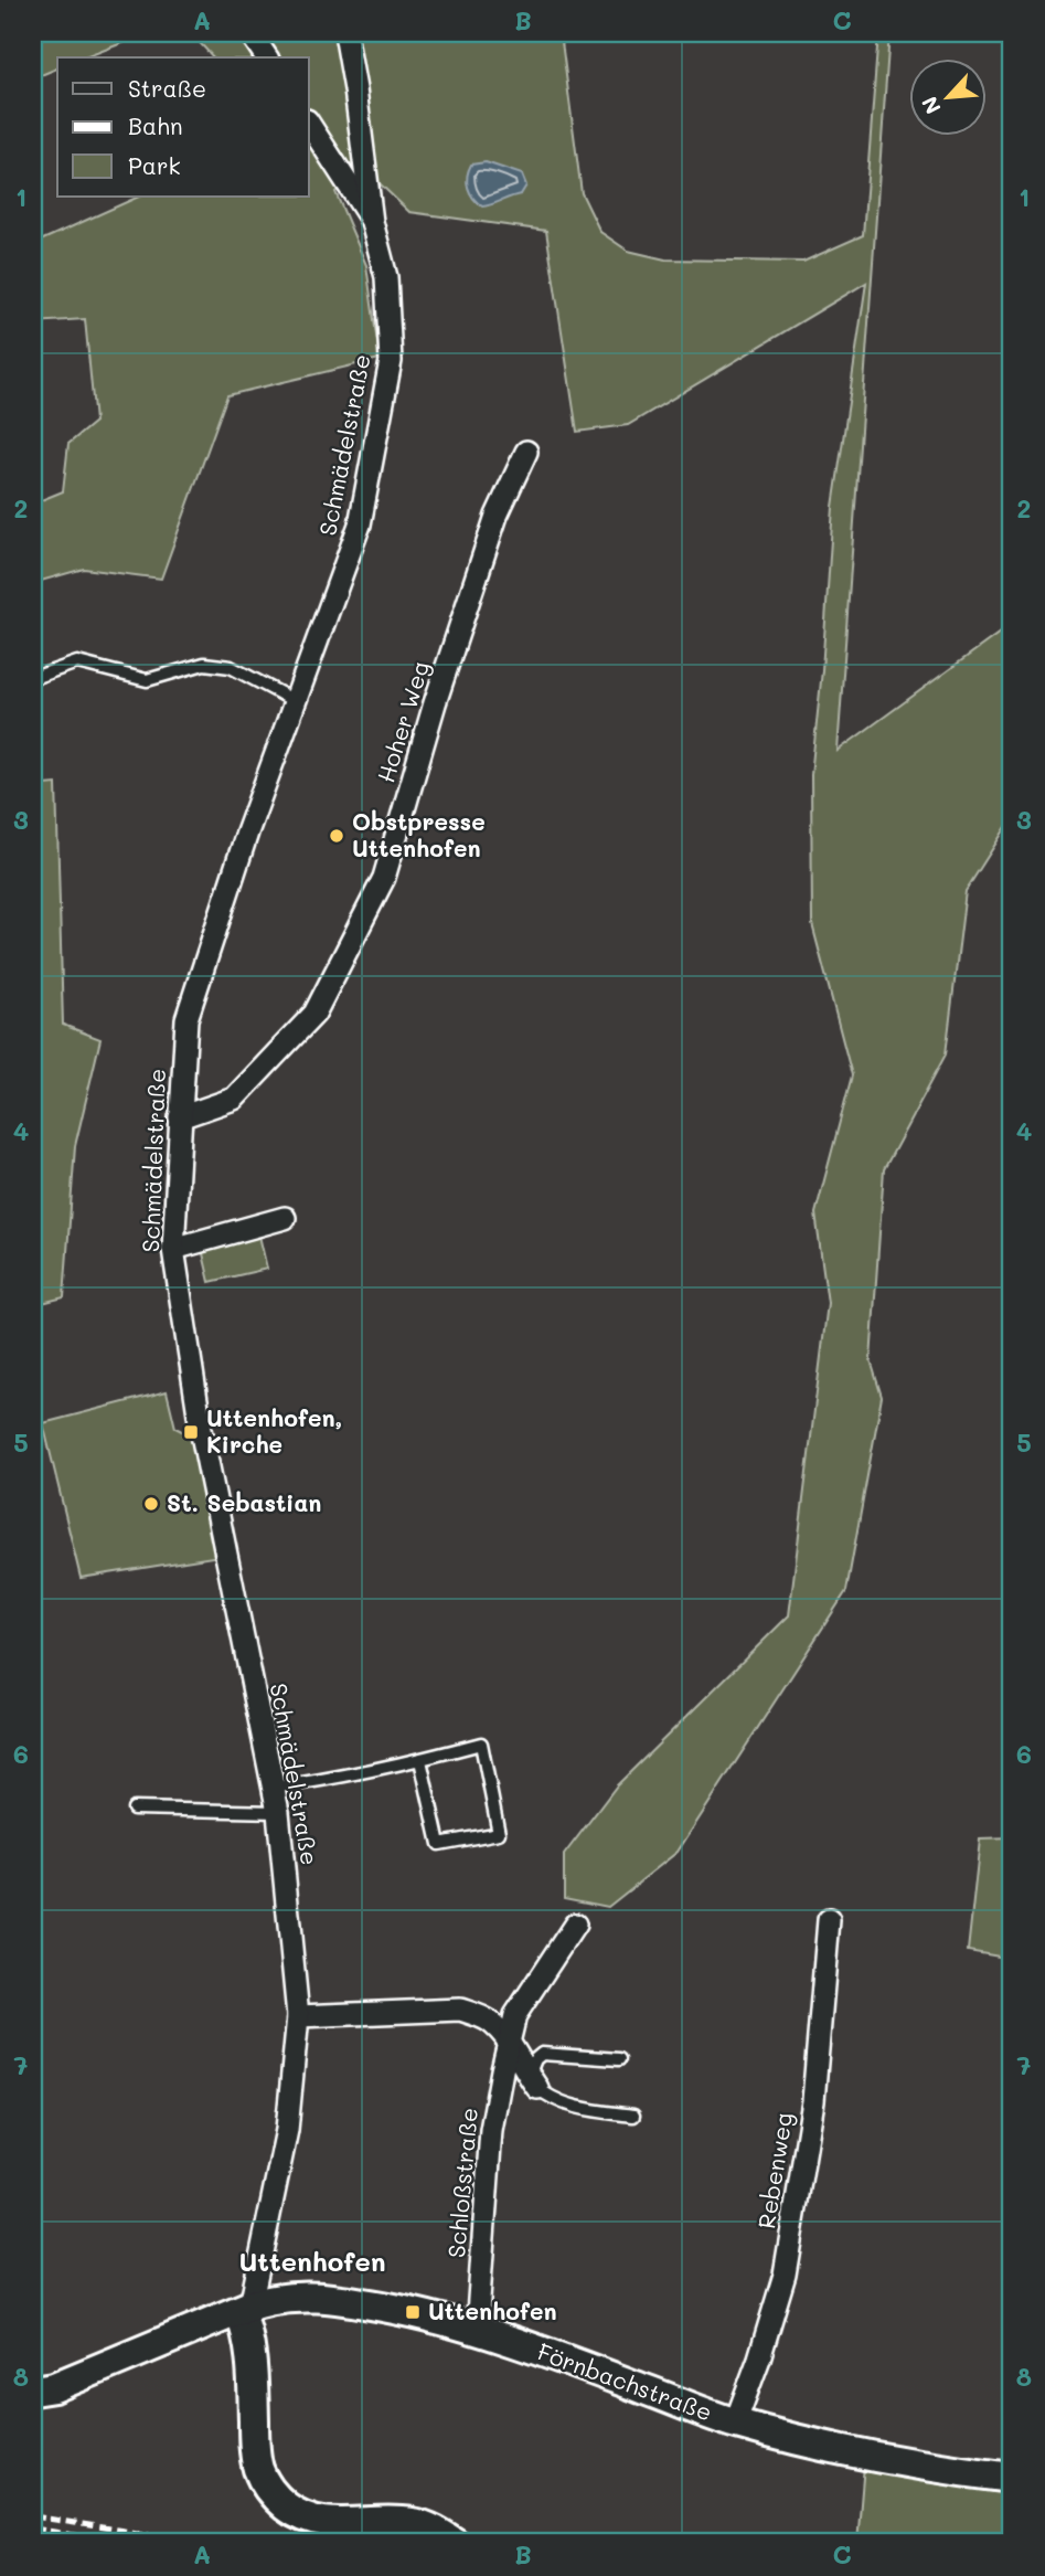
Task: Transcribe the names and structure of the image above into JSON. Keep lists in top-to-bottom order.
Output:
{
  "streets": {
    "street": [
      "Schmädelstraße",
      "Hoher Weg",
      "Rebenweg",
      "Schloßstraße",
      "Förnbachstraße"
    ]
  },
  "crossings": [
    ["Schmädelstraße", "Hoher Weg"],
    ["Schmädelstraße", "Förnbachstraße"],
    ["Rebenweg", "Förnbachstraße"],
    ["Schloßstraße", "Förnbachstraße"]
  ],
  "districts": ["Uttenhofen"],
  "places": {
    "other": ["Obstpresse Uttenhofen", "St. Sebastian"],
    "transit": ["Uttenhofen, Kirche", "Uttenhofen"]
  },
  "legend": ["Straße", "Bahn", "Park"],
  "north": "bottom left",
  "grid": {
    "columns": ["A", "B", "C"],
    "rows": [
      "1",
      "2",
      "3",
      "4",
      "5",
      "6",
      "7",
      "8"
    ]
  }
}
